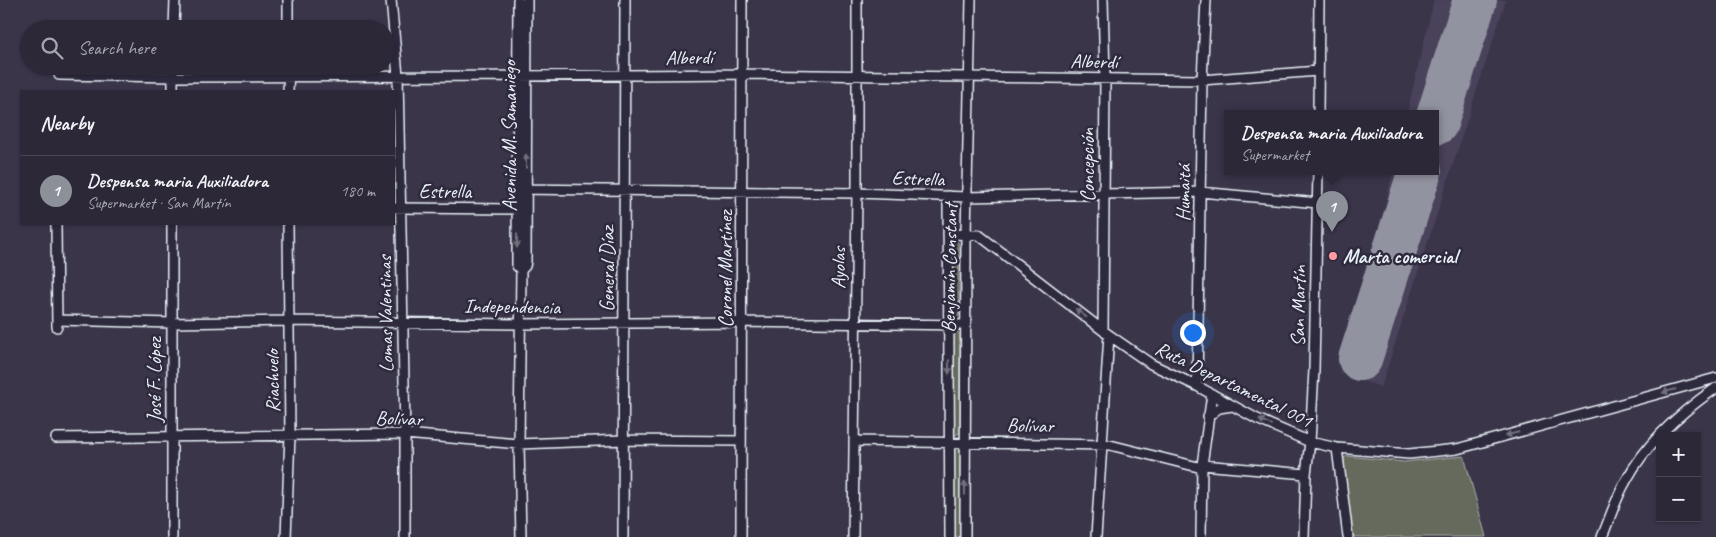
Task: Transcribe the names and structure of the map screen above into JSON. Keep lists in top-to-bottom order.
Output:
{
  "streets": {
    "street": [
      "Alberdí",
      "Avenida M. Samaniego",
      "Concepción",
      "Estrella",
      "Humaitá",
      "Ayolas",
      "Benjamín Constant",
      "General Díaz",
      "Coronel Martínez",
      "Independencia",
      "San Martín",
      "Lomas Valentinas",
      "José F. López",
      "Riachuelo",
      "Ruta Departamental 001",
      "Bolívar"
    ]
  },
  "crossings": [
    ["Alberdí", "Avenida M. Samaniego"],
    ["Alberdí", "Concepción"],
    ["Alberdí", "Humaitá"],
    ["Alberdí", "Ayolas"],
    ["Alberdí", "Benjamín Constant"],
    ["Alberdí", "General Díaz"],
    ["Alberdí", "Coronel Martínez"],
    ["Alberdí", "Lomas Valentinas"],
    ["Avenida M. Samaniego", "Estrella"],
    ["Avenida M. Samaniego", "Independencia"],
    ["Avenida M. Samaniego", "Bolívar"],
    ["Concepción", "Estrella"],
    ["Concepción", "Ruta Departamental 001"],
    ["Concepción", "Bolívar"],
    ["Estrella", "Humaitá"],
    ["Estrella", "Ayolas"],
    ["Estrella", "Benjamín Constant"],
    ["Estrella", "General Díaz"],
    ["Estrella", "Coronel Martínez"],
    ["Estrella", "San Martín"],
    ["Estrella", "Lomas Valentinas"],
    ["Humaitá", "Ruta Departamental 001"],
    ["Ayolas", "Independencia"],
    ["Ayolas", "Bolívar"],
    ["Benjamín Constant", "Independencia"],
    ["Benjamín Constant", "Ruta Departamental 001"],
    ["Benjamín Constant", "Bolívar"],
    ["General Díaz", "Independencia"],
    ["General Díaz", "Bolívar"],
    ["Coronel Martínez", "Independencia"],
    ["Coronel Martínez", "Bolívar"],
    ["Independencia", "Lomas Valentinas"],
    ["Independencia", "José F. López"],
    ["Independencia", "Riachuelo"],
    ["San Martín", "Ruta Departamental 001"],
    ["San Martín", "Bolívar"],
    ["Lomas Valentinas", "Bolívar"],
    ["José F. López", "Bolívar"],
    ["Riachuelo", "Bolívar"]
  ],
  "one_way": ["Ruta Departamental 001"],
  "places": ["Marta comercial"],
  "page": {
    "search": "Search here",
    "heading": "Nearby",
    "popup": ["Despensa maria Auxiliadora", "Supermarket"],
    "list": [
      {
        "mark": "1",
        "name": "Despensa maria Auxiliadora",
        "note": "Supermarket · San Martín",
        "value": "180 m"
      }
    ],
    "pins": "1",
    "map_buttons": ["+", "−"]
  }
}
